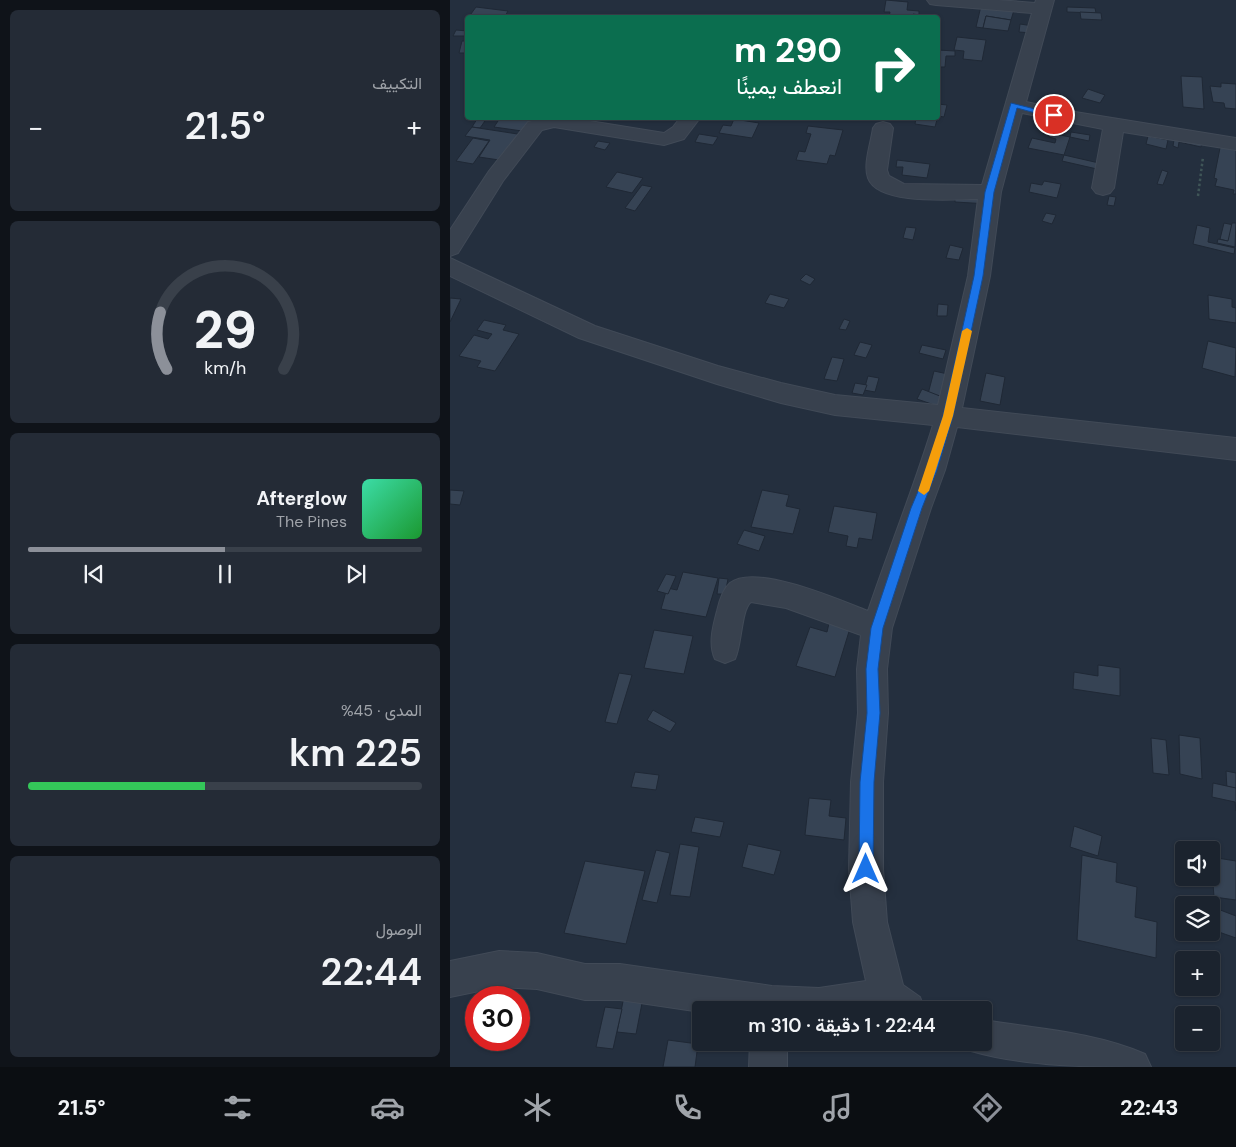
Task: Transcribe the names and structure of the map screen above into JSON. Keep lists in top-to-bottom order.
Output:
{
  "page": {
    "tile": [
      "التكييف",
      ["المدى · 45%", "225 km"],
      ["الوصول", "22:44"]
    ],
    "turn": ["290 m", "انعطف يمينًا"],
    "heat": ["−", "21.5°", "+"],
    "song": ["Afterglow", "The Pines"],
    "map_buttons": ["+", "−"],
    "limit": "30",
    "trip": "22:44 · 1 دقيقة · 310 m",
    "tabs": ["22:43", "21.5°"],
    "gauge": ["29", "km/h"]
  }
}
